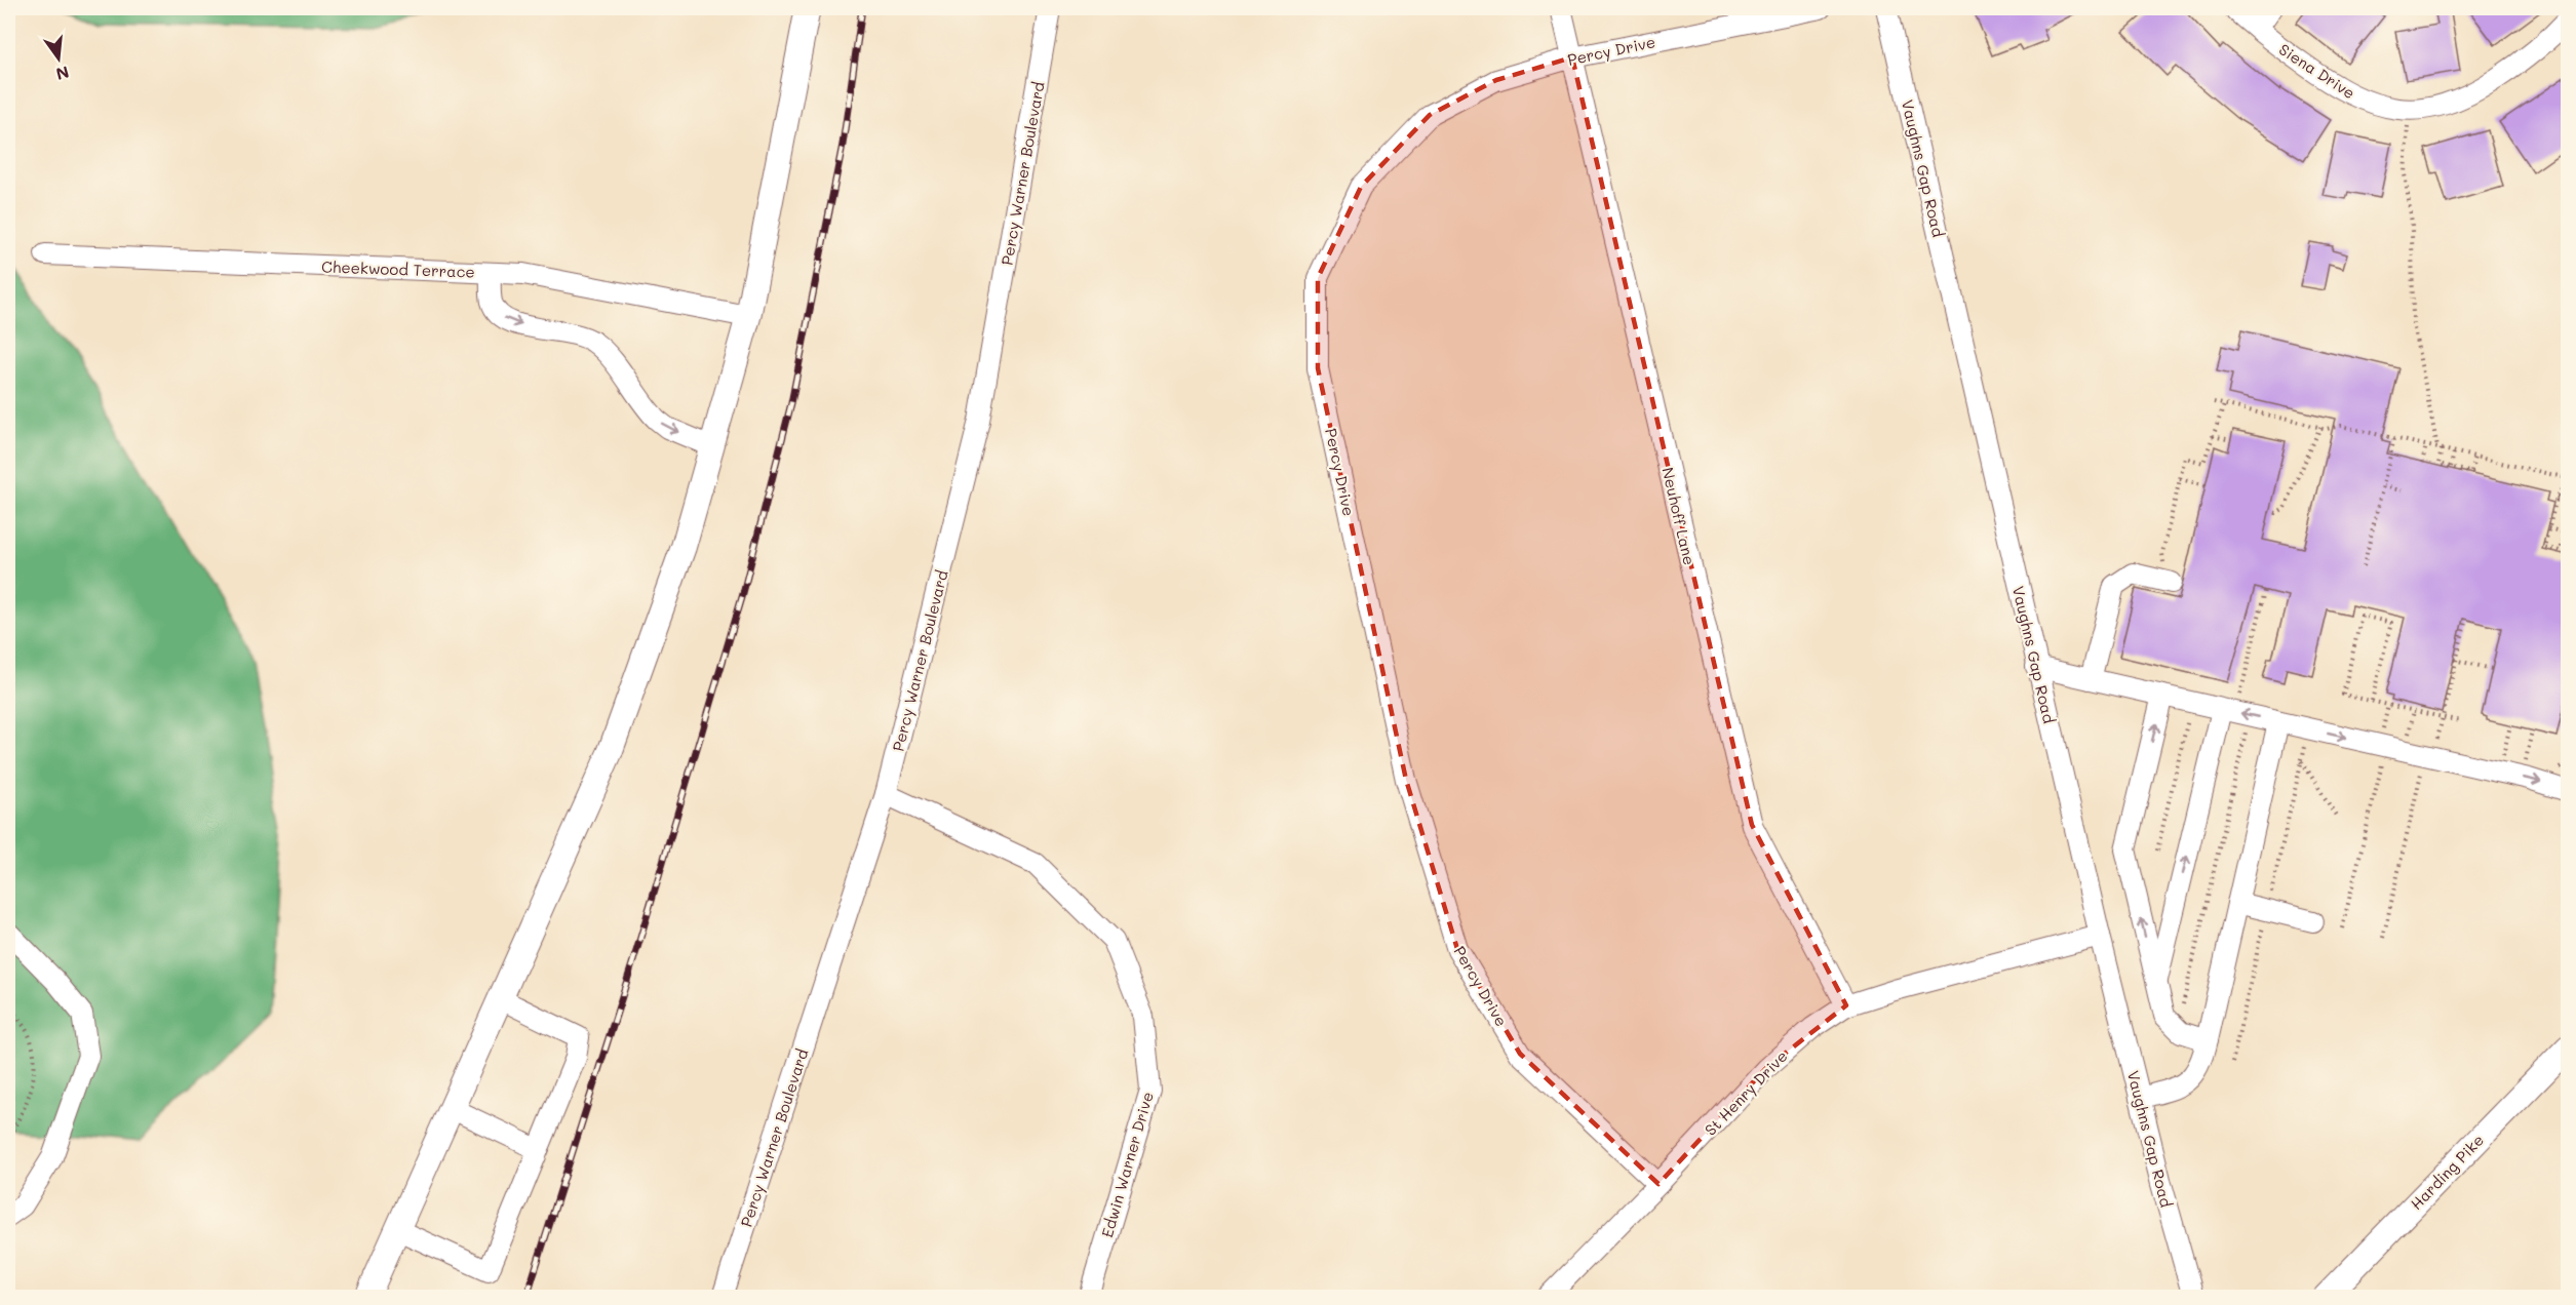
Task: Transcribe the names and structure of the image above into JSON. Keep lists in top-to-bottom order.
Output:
{
  "streets": {
    "main road": ["Harding Pike"],
    "street": [
      "Percy Drive",
      "Siena Drive",
      "Vaughns Gap Road",
      "Percy Warner Boulevard",
      "Cheekwood Terrace",
      "Neuhoff Lane",
      "St Henry Drive",
      "Edwin Warner Drive"
    ]
  },
  "crossings": [
    ["Percy Drive", "Neuhoff Lane"],
    ["Percy Drive", "St Henry Drive"],
    ["Vaughns Gap Road", "St Henry Drive"],
    ["Percy Warner Boulevard", "Edwin Warner Drive"],
    ["Neuhoff Lane", "St Henry Drive"]
  ],
  "north": "bottom"
}
